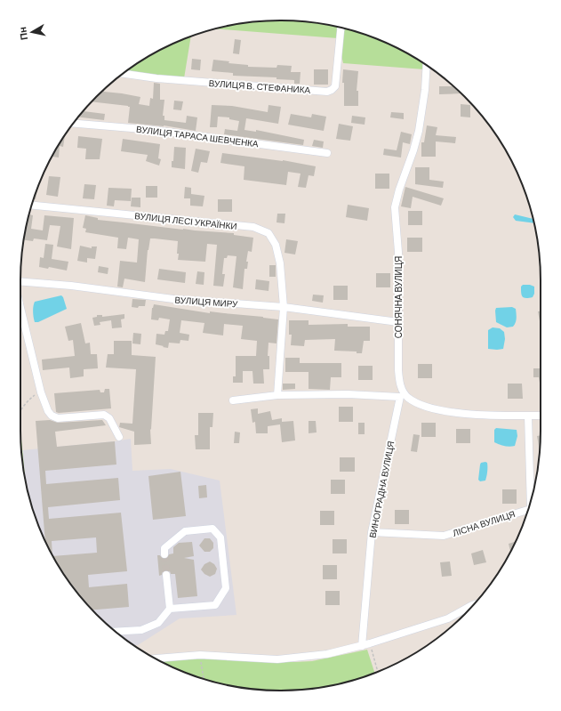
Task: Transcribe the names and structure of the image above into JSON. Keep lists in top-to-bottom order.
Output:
{
  "streets": {
    "street": [
      "ВУЛИЦЯ В. СТЕФАНИКА",
      "ВУЛИЦЯ ТАРАСА ШЕВЧЕНКА",
      "ВУЛИЦЯ ЛЕСІ УКРАЇНКИ",
      "СОНЯЧНА ВУЛИЦЯ",
      "ВУЛИЦЯ МИРУ",
      "ВИНОГРАДНА ВУЛИЦЯ",
      "ЛІСНА ВУЛИЦЯ"
    ]
  },
  "crossings": [
    ["ВУЛИЦЯ ЛЕСІ УКРАЇНКИ", "ВУЛИЦЯ МИРУ"],
    ["СОНЯЧНА ВУЛИЦЯ", "ВУЛИЦЯ МИРУ"],
    ["СОНЯЧНА ВУЛИЦЯ", "ВИНОГРАДНА ВУЛИЦЯ"],
    ["ВИНОГРАДНА ВУЛИЦЯ", "ЛІСНА ВУЛИЦЯ"]
  ],
  "north": "left"
}
